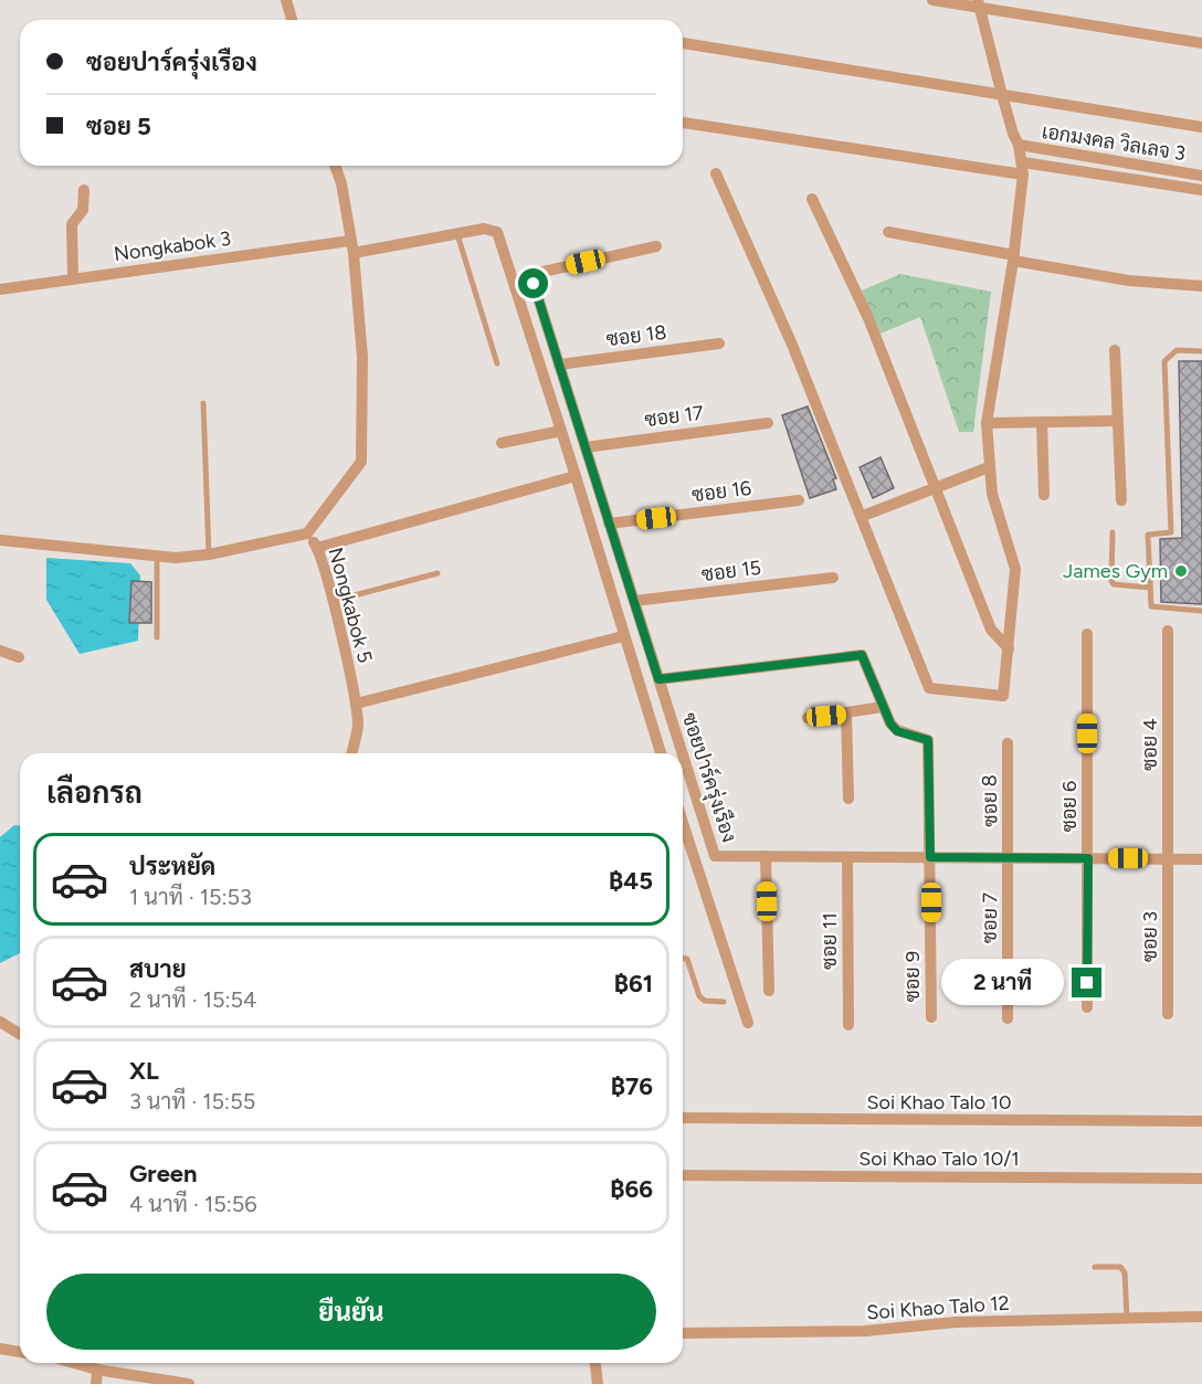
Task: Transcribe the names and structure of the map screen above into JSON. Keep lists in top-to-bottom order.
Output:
{
  "streets": {
    "street": [
      "เอกมงคล วิลเลจ 3",
      "Nongkabok 3",
      "ซอย 18",
      "ซอย 17",
      "ซอย 16",
      "ซอย 15",
      "Nongkabok 5",
      "ซอย 4",
      "ซอยปาร์ครุ่งเรือง",
      "ซอย 8",
      "ซอย 6",
      "ซอย 7",
      "ซอย 3",
      "ซอย 11",
      "ซอย 9",
      "Soi Khao Talo 10",
      "Soi Khao Talo 10/1",
      "Soi Khao Talo 12"
    ]
  },
  "crossings": [
    ["ซอย 18", "ซอยปาร์ครุ่งเรือง"],
    ["ซอย 17", "ซอยปาร์ครุ่งเรือง"],
    ["ซอย 16", "ซอยปาร์ครุ่งเรือง"],
    ["ซอย 15", "ซอยปาร์ครุ่งเรือง"],
    ["ซอย 4", "ซอยปาร์ครุ่งเรือง"],
    ["ซอย 4", "ซอย 3"],
    ["ซอยปาร์ครุ่งเรือง", "ซอย 8"],
    ["ซอยปาร์ครุ่งเรือง", "ซอย 6"],
    ["ซอยปาร์ครุ่งเรือง", "ซอย 7"],
    ["ซอยปาร์ครุ่งเรือง", "ซอย 3"],
    ["ซอยปาร์ครุ่งเรือง", "ซอย 11"],
    ["ซอยปาร์ครุ่งเรือง", "ซอย 9"],
    ["ซอย 8", "ซอย 7"]
  ],
  "places": ["James Gym"],
  "page": {
    "banner": ["ซอยปาร์ครุ่งเรือง", "ซอย 5"],
    "heading": "เลือกรถ",
    "list": [
      {
        "name": "ประหยัด",
        "note": "1 นาที · 15:53",
        "value": "฿45"
      },
      {
        "name": "สบาย",
        "note": "2 นาที · 15:54",
        "value": "฿61"
      },
      {
        "name": "XL",
        "note": "3 นาที · 15:55",
        "value": "฿76"
      },
      {
        "name": "Green",
        "note": "4 นาที · 15:56",
        "value": "฿66"
      }
    ],
    "bubble": "2 นาที",
    "buttons": "ยืนยัน"
  }
}
